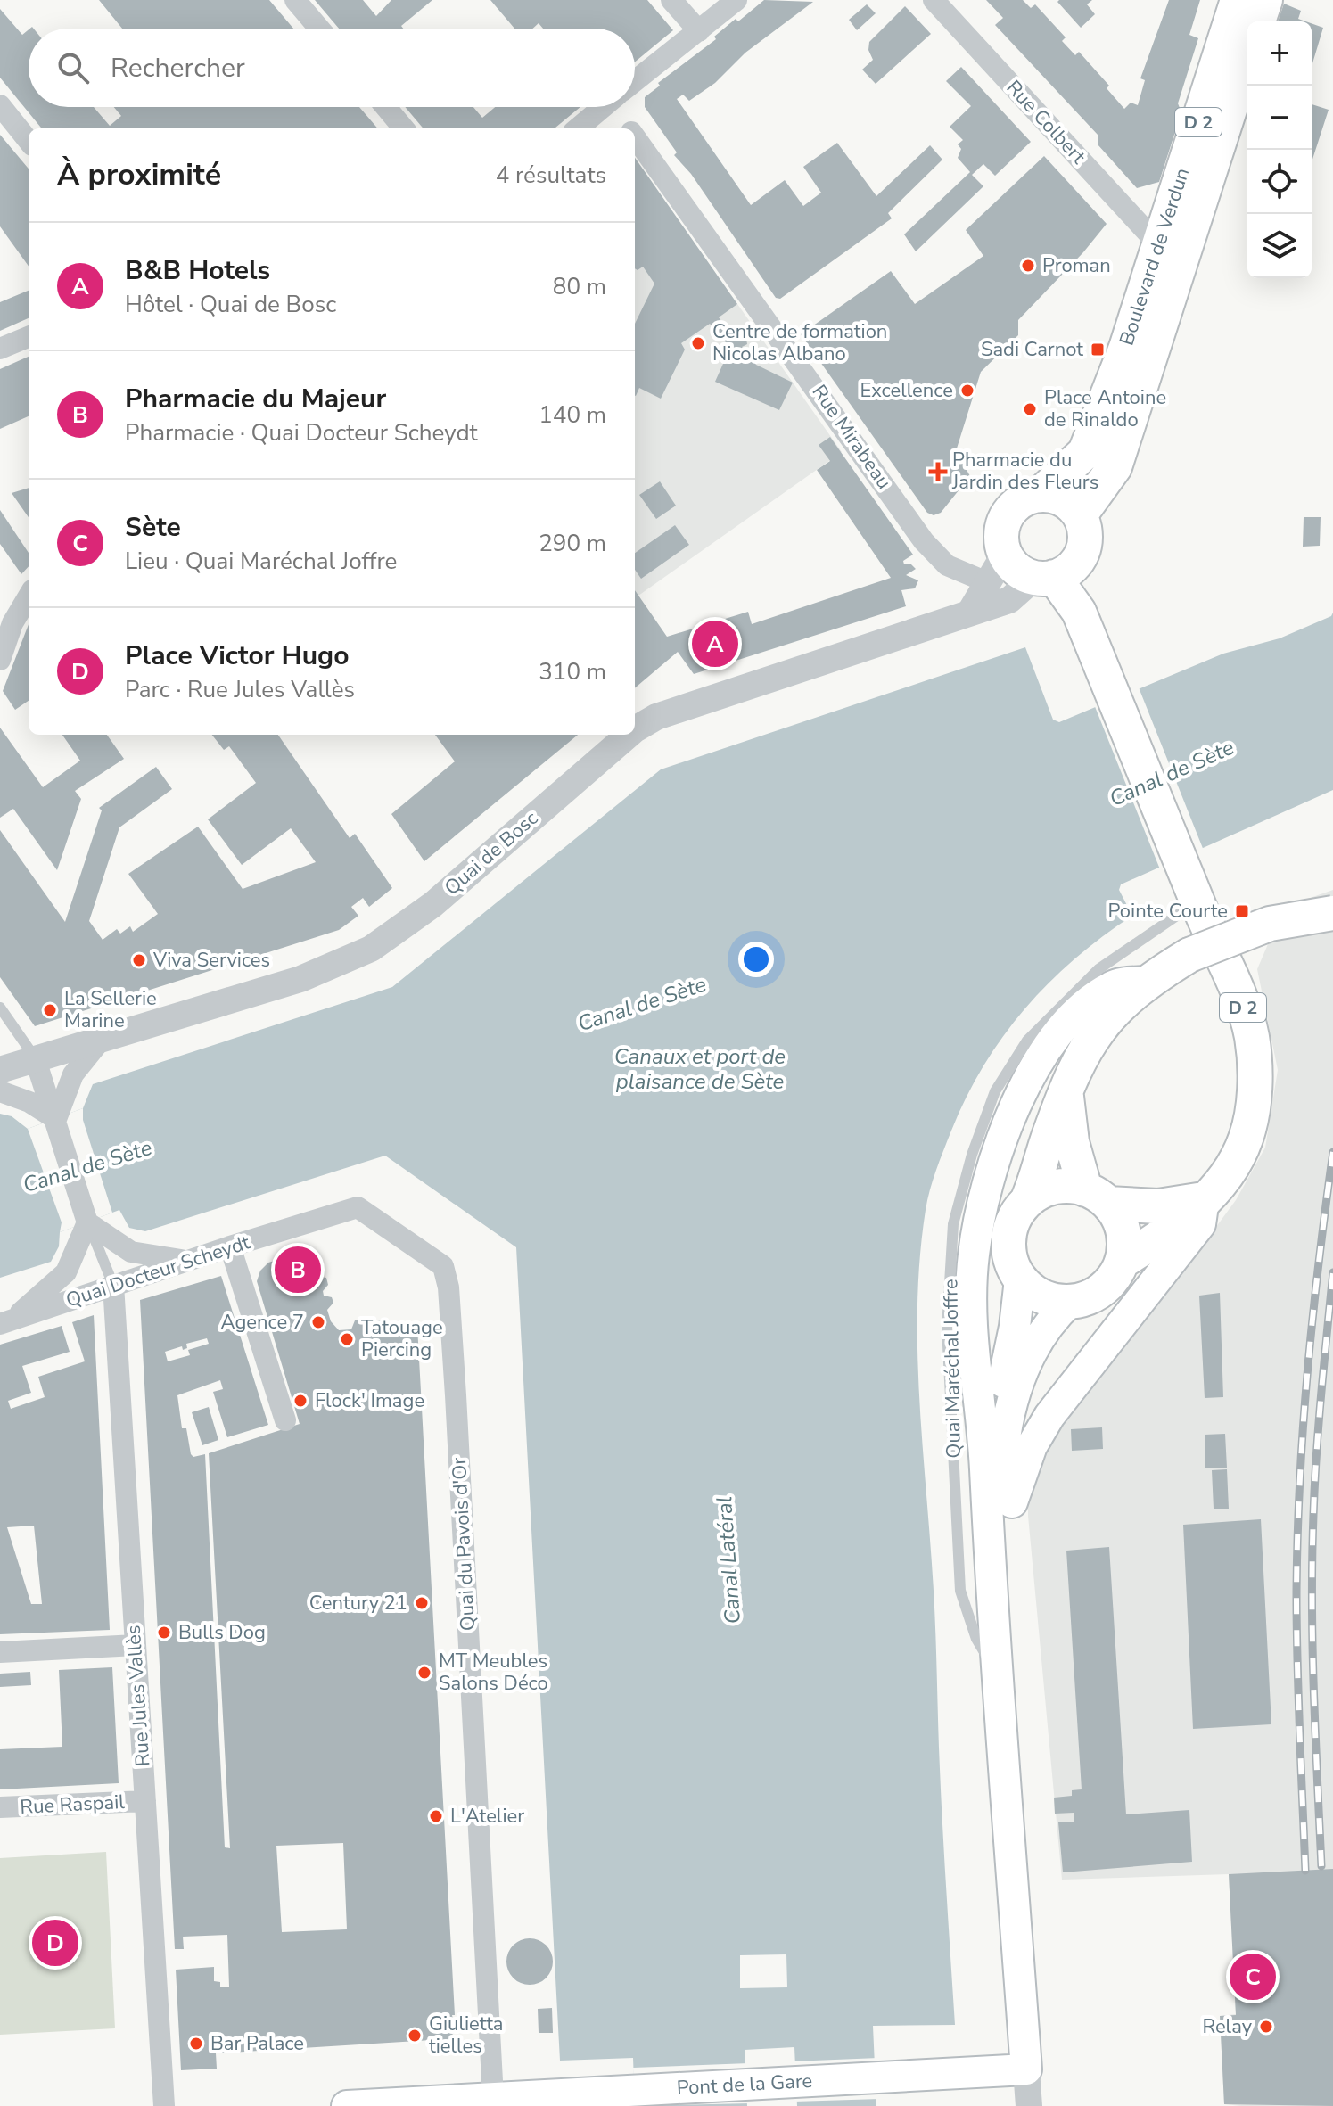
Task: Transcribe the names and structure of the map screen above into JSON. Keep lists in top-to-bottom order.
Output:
{
  "streets": {
    "main road": [
      "D 2",
      "Boulevard de Verdun",
      "Quai Maréchal Joffre",
      "Pont de la Gare"
    ],
    "street": [
      "Rue Colbert",
      "Rue Mirabeau",
      "Quai de Bosc",
      "Quai Docteur Scheydt",
      "Quai du Pavois d'Or",
      "Rue Jules Vallès",
      "Rue Raspail"
    ]
  },
  "crossings": [
    ["Rue Colbert", "Boulevard de Verdun"],
    ["D 2", "Boulevard de Verdun"],
    ["D 2", "Quai de Bosc"],
    ["D 2", "Quai Maréchal Joffre"],
    ["Boulevard de Verdun", "Quai de Bosc"],
    ["Quai Docteur Scheydt", "Quai du Pavois d'Or"],
    ["Quai Docteur Scheydt", "Rue Jules Vallès"],
    ["Quai Maréchal Joffre", "Pont de la Gare"],
    ["Quai du Pavois d'Or", "Pont de la Gare"],
    ["Rue Jules Vallès", "Rue Raspail"]
  ],
  "water": ["Canal de Sète", "Canaux et port de plaisance de Sète", "Canal Latéral"],
  "places": {
    "other": [
      "Proman",
      "Centre de formation Nicolas Albano",
      "Excellence",
      "Place Antoine de Rinaldo",
      "Viva Services",
      "La Sellerie Marine",
      "Agence 7",
      "Tatouage Piercing",
      "Flock' Image",
      "Century 21",
      "Bulls Dog",
      "MT Meubles Salons Déco",
      "L'Atelier",
      "Relay",
      "Giulietta tielles",
      "Bar Palace"
    ],
    "transit": ["Sadi Carnot", "Pointe Courte"],
    "health": ["Pharmacie du Jardin des Fleurs"]
  },
  "page": {
    "map_buttons": ["+", "−"],
    "search": "Rechercher",
    "heading": ["À proximité", "4 résultats"],
    "list": [
      {
        "mark": "A",
        "name": "B&B Hotels",
        "note": "Hôtel · Quai de Bosc",
        "value": "80 m"
      },
      {
        "mark": "B",
        "name": "Pharmacie du Majeur",
        "note": "Pharmacie · Quai Docteur Scheydt",
        "value": "140 m"
      },
      {
        "mark": "C",
        "name": "Sète",
        "note": "Lieu · Quai Maréchal Joffre",
        "value": "290 m"
      },
      {
        "mark": "D",
        "name": "Place Victor Hugo",
        "note": "Parc · Rue Jules Vallès",
        "value": "310 m"
      }
    ],
    "pins": [
      "A",
      "B",
      "D",
      "C"
    ]
  }
}
